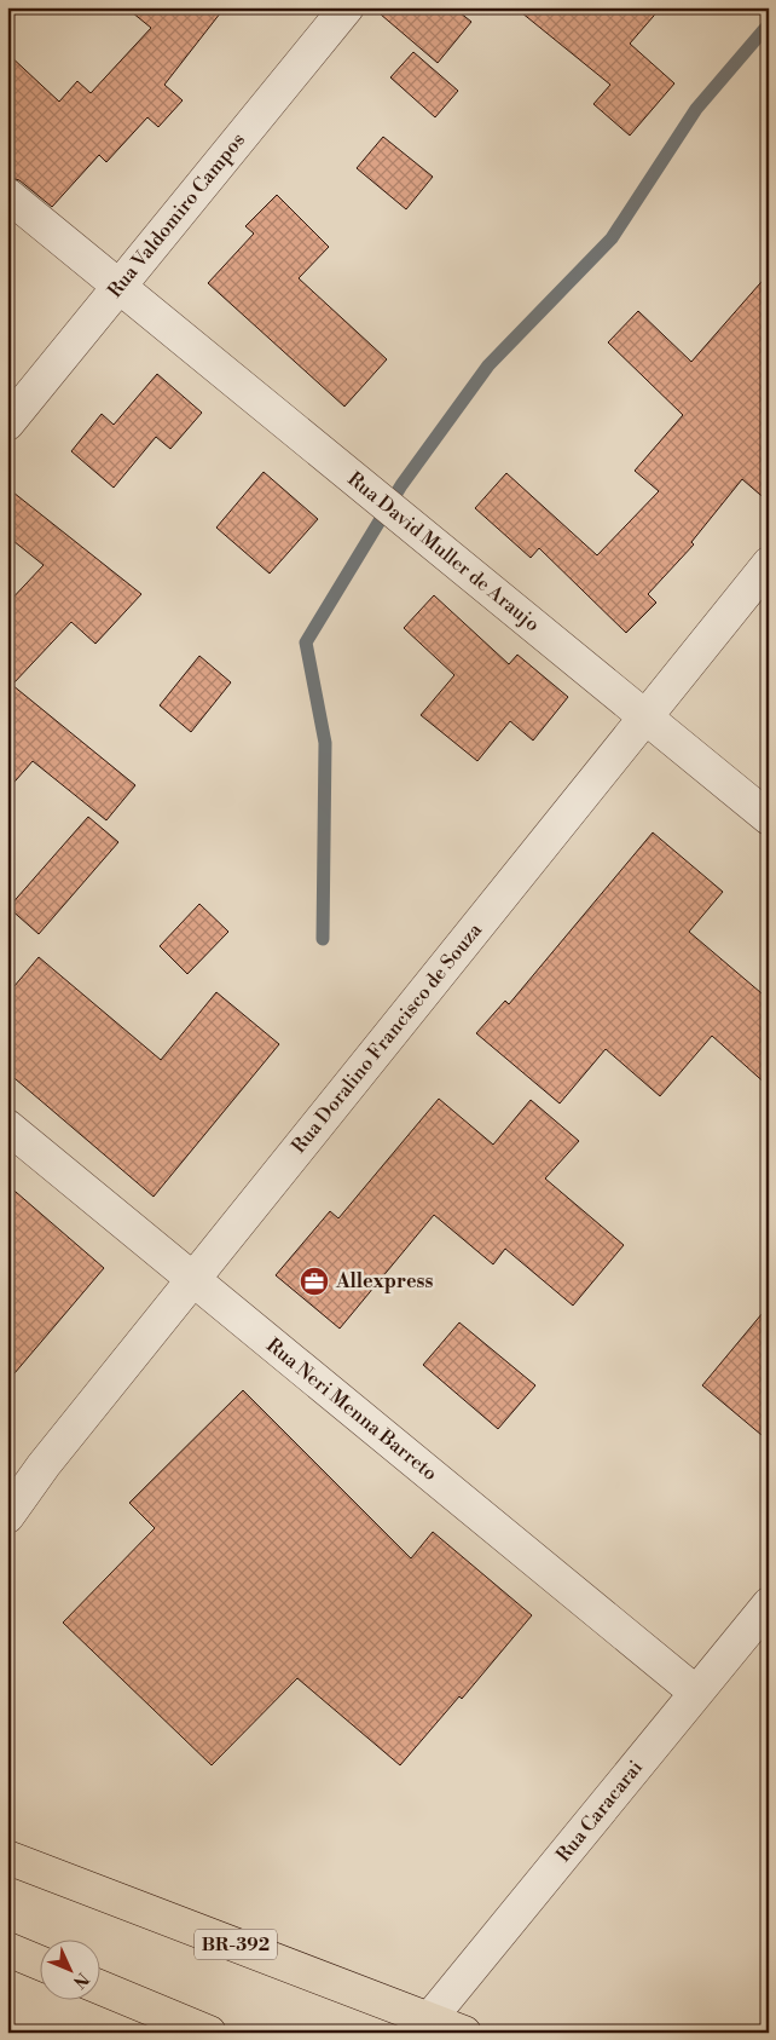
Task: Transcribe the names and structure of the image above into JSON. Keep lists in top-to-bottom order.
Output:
{
  "streets": {
    "highway": ["BR-392"],
    "street": [
      "Rua Valdomiro Campos",
      "Rua David Muller de Araujo",
      "Rua Doralino Francisco de Souza",
      "Rua Neri Menna Barreto",
      "Rua Caracarai"
    ]
  },
  "crossings": [
    ["Rua Valdomiro Campos", "Rua David Muller de Araujo"],
    ["Rua David Muller de Araujo", "Rua Doralino Francisco de Souza"],
    ["Rua Doralino Francisco de Souza", "Rua Neri Menna Barreto"],
    ["Rua Neri Menna Barreto", "Rua Caracarai"],
    ["Rua Caracarai", "BR-392"]
  ],
  "places": {
    "office": ["Allexpress"]
  },
  "north": "bottom right"
}
